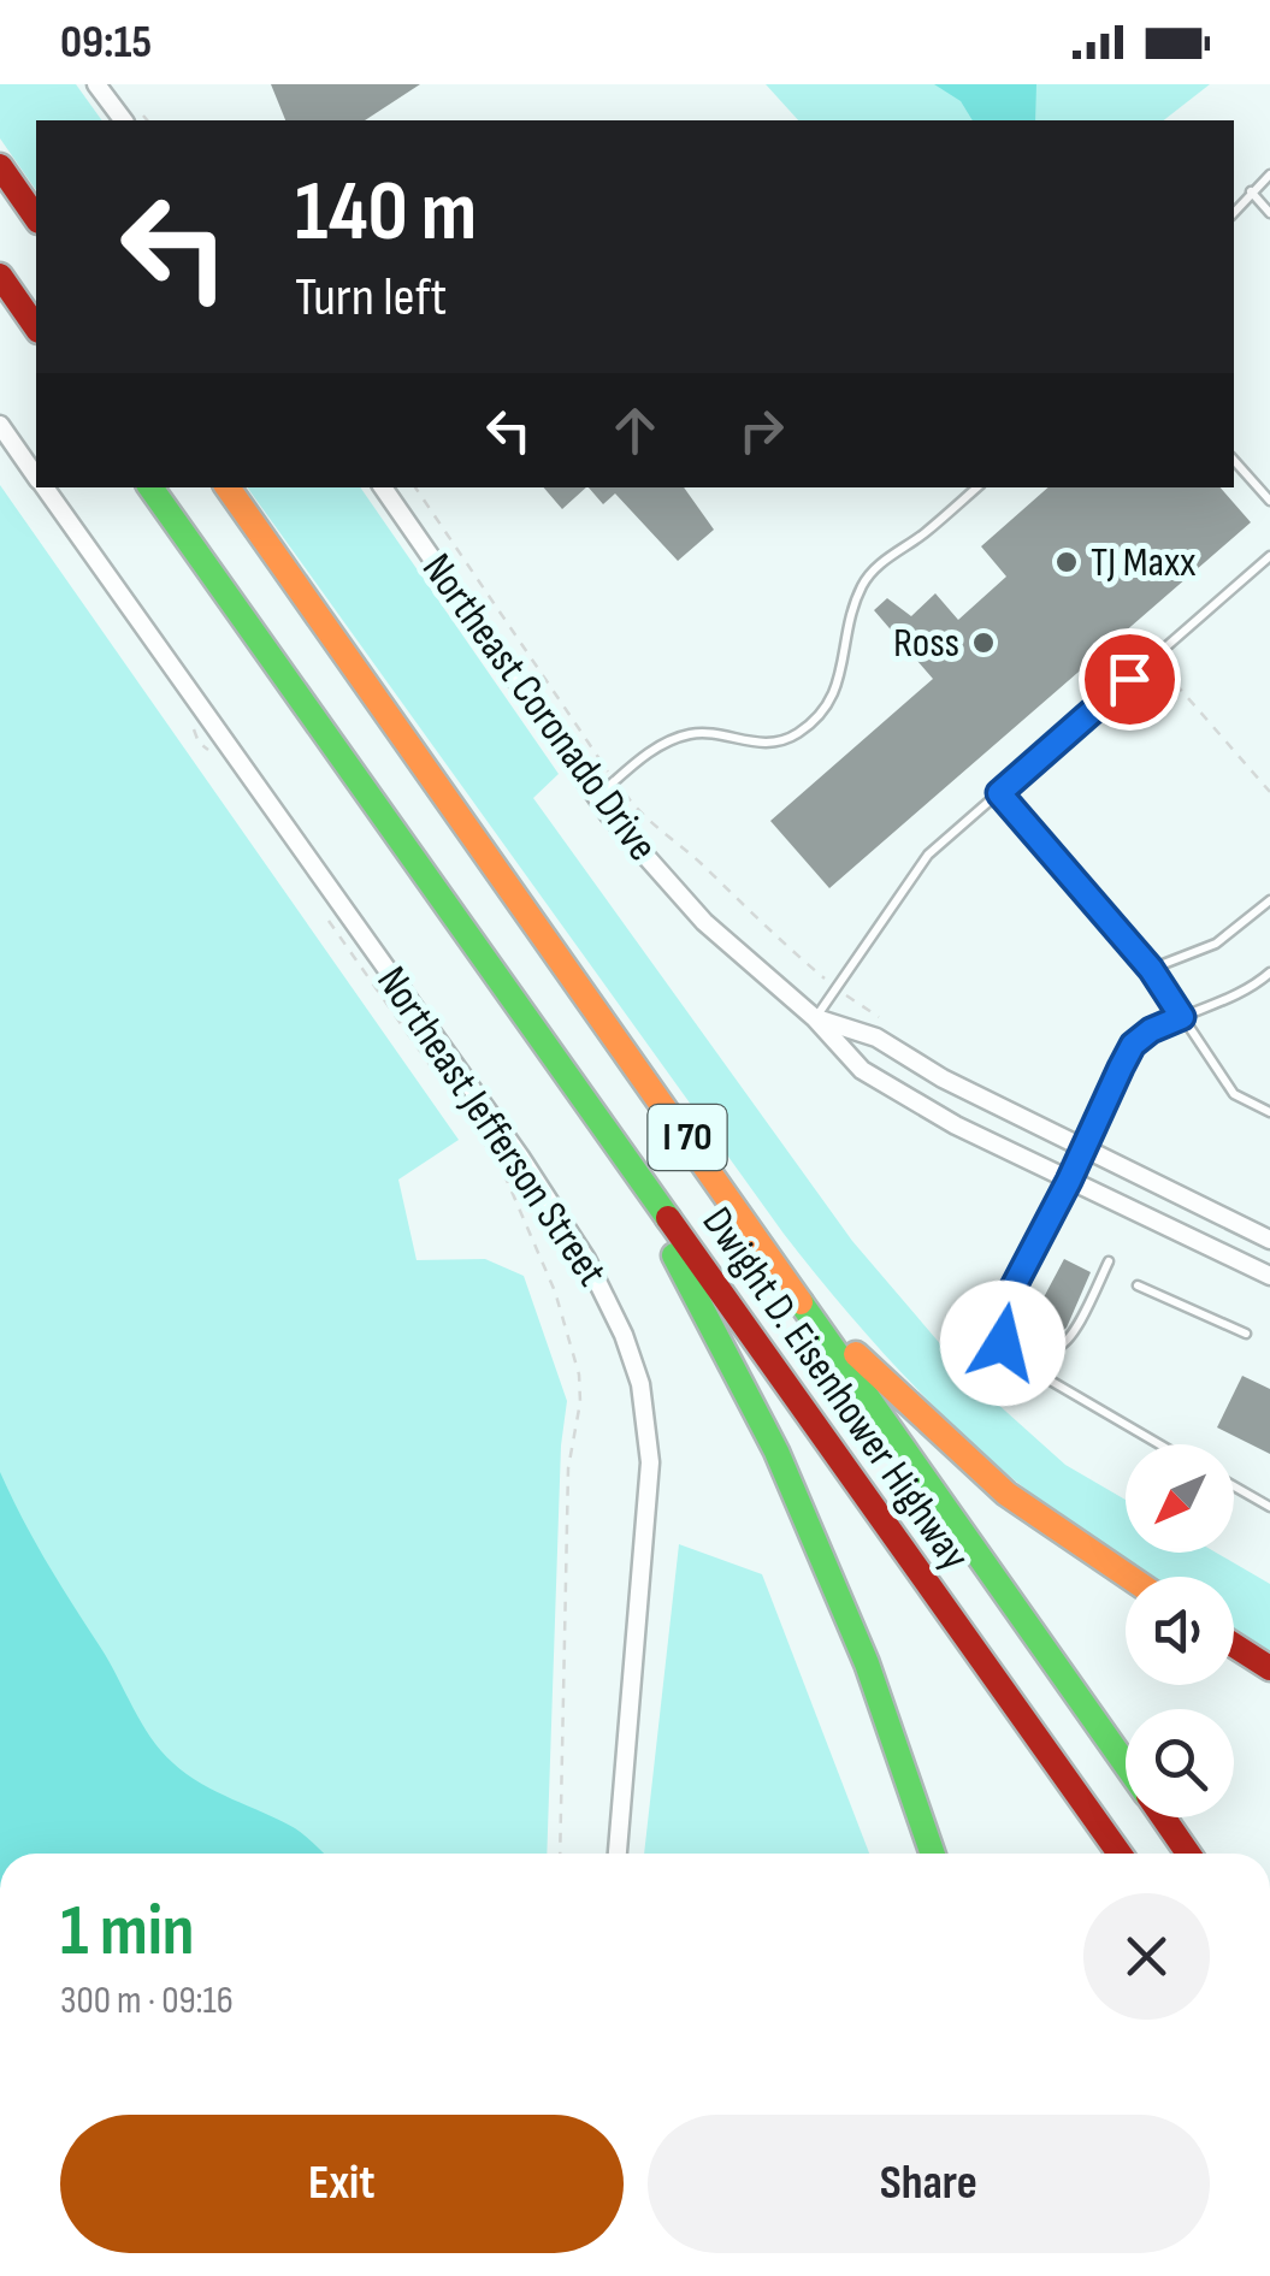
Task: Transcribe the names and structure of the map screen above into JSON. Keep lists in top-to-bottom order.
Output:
{
  "streets": {
    "main road": ["I 70", "Dwight D. Eisenhower Highway"],
    "street": ["Northeast Coronado Drive", "Northeast Jefferson Street"]
  },
  "places": ["TJ Maxx", "Ross"],
  "north": "bottom left",
  "page": {
    "status": "09:15",
    "turn": ["140 m", "Turn left"],
    "heading": ["1 min", "300 m · 09:16"],
    "buttons": ["Exit", "Share"]
  }
}
